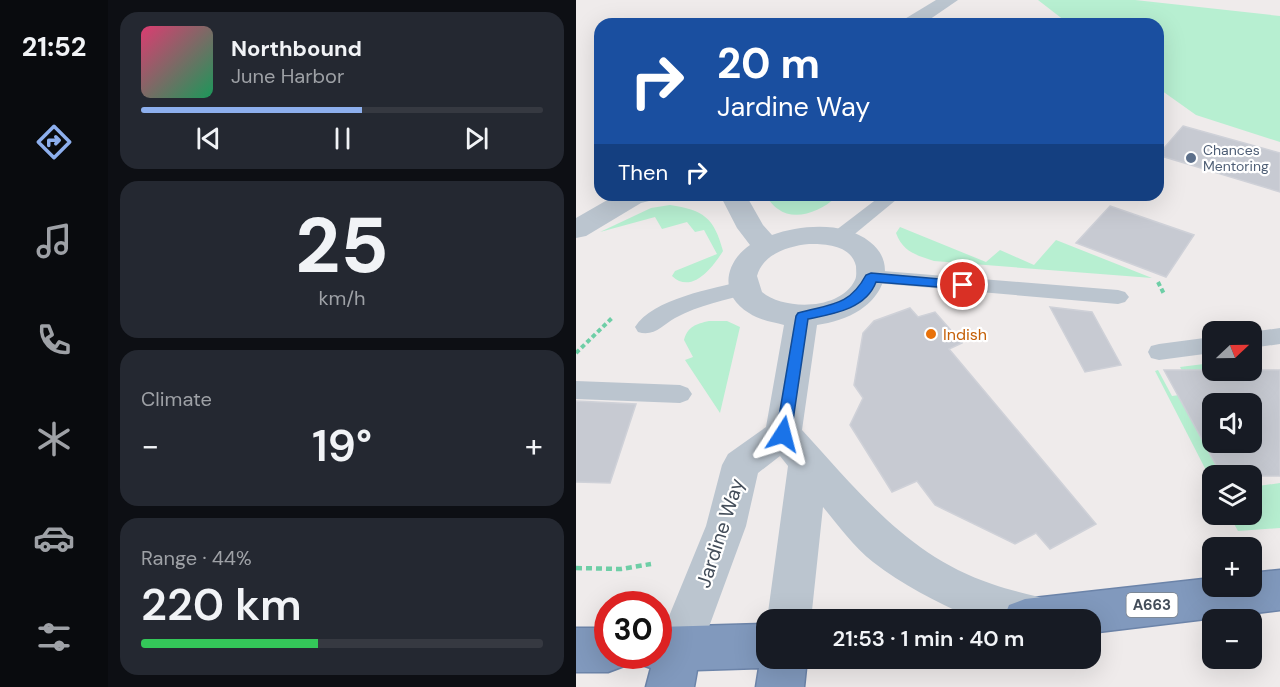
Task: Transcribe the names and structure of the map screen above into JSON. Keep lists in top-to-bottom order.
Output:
{
  "streets": {
    "highway": ["A663"],
    "street": ["Jardine Way"]
  },
  "places": ["Chances Mentoring", "Indish"],
  "north": "right",
  "page": {
    "tabs": "21:52",
    "turn": ["20 m", "Jardine Way"],
    "song": ["Northbound", "June Harbor"],
    "then": "Then",
    "tile": [
      ["25", "km/h"],
      "Climate",
      ["Range · 44%", "220 km"]
    ],
    "map_buttons": ["+", "−"],
    "heat": ["−", "19°", "+"],
    "limit": "30",
    "trip": "21:53 · 1 min · 40 m"
  }
}
